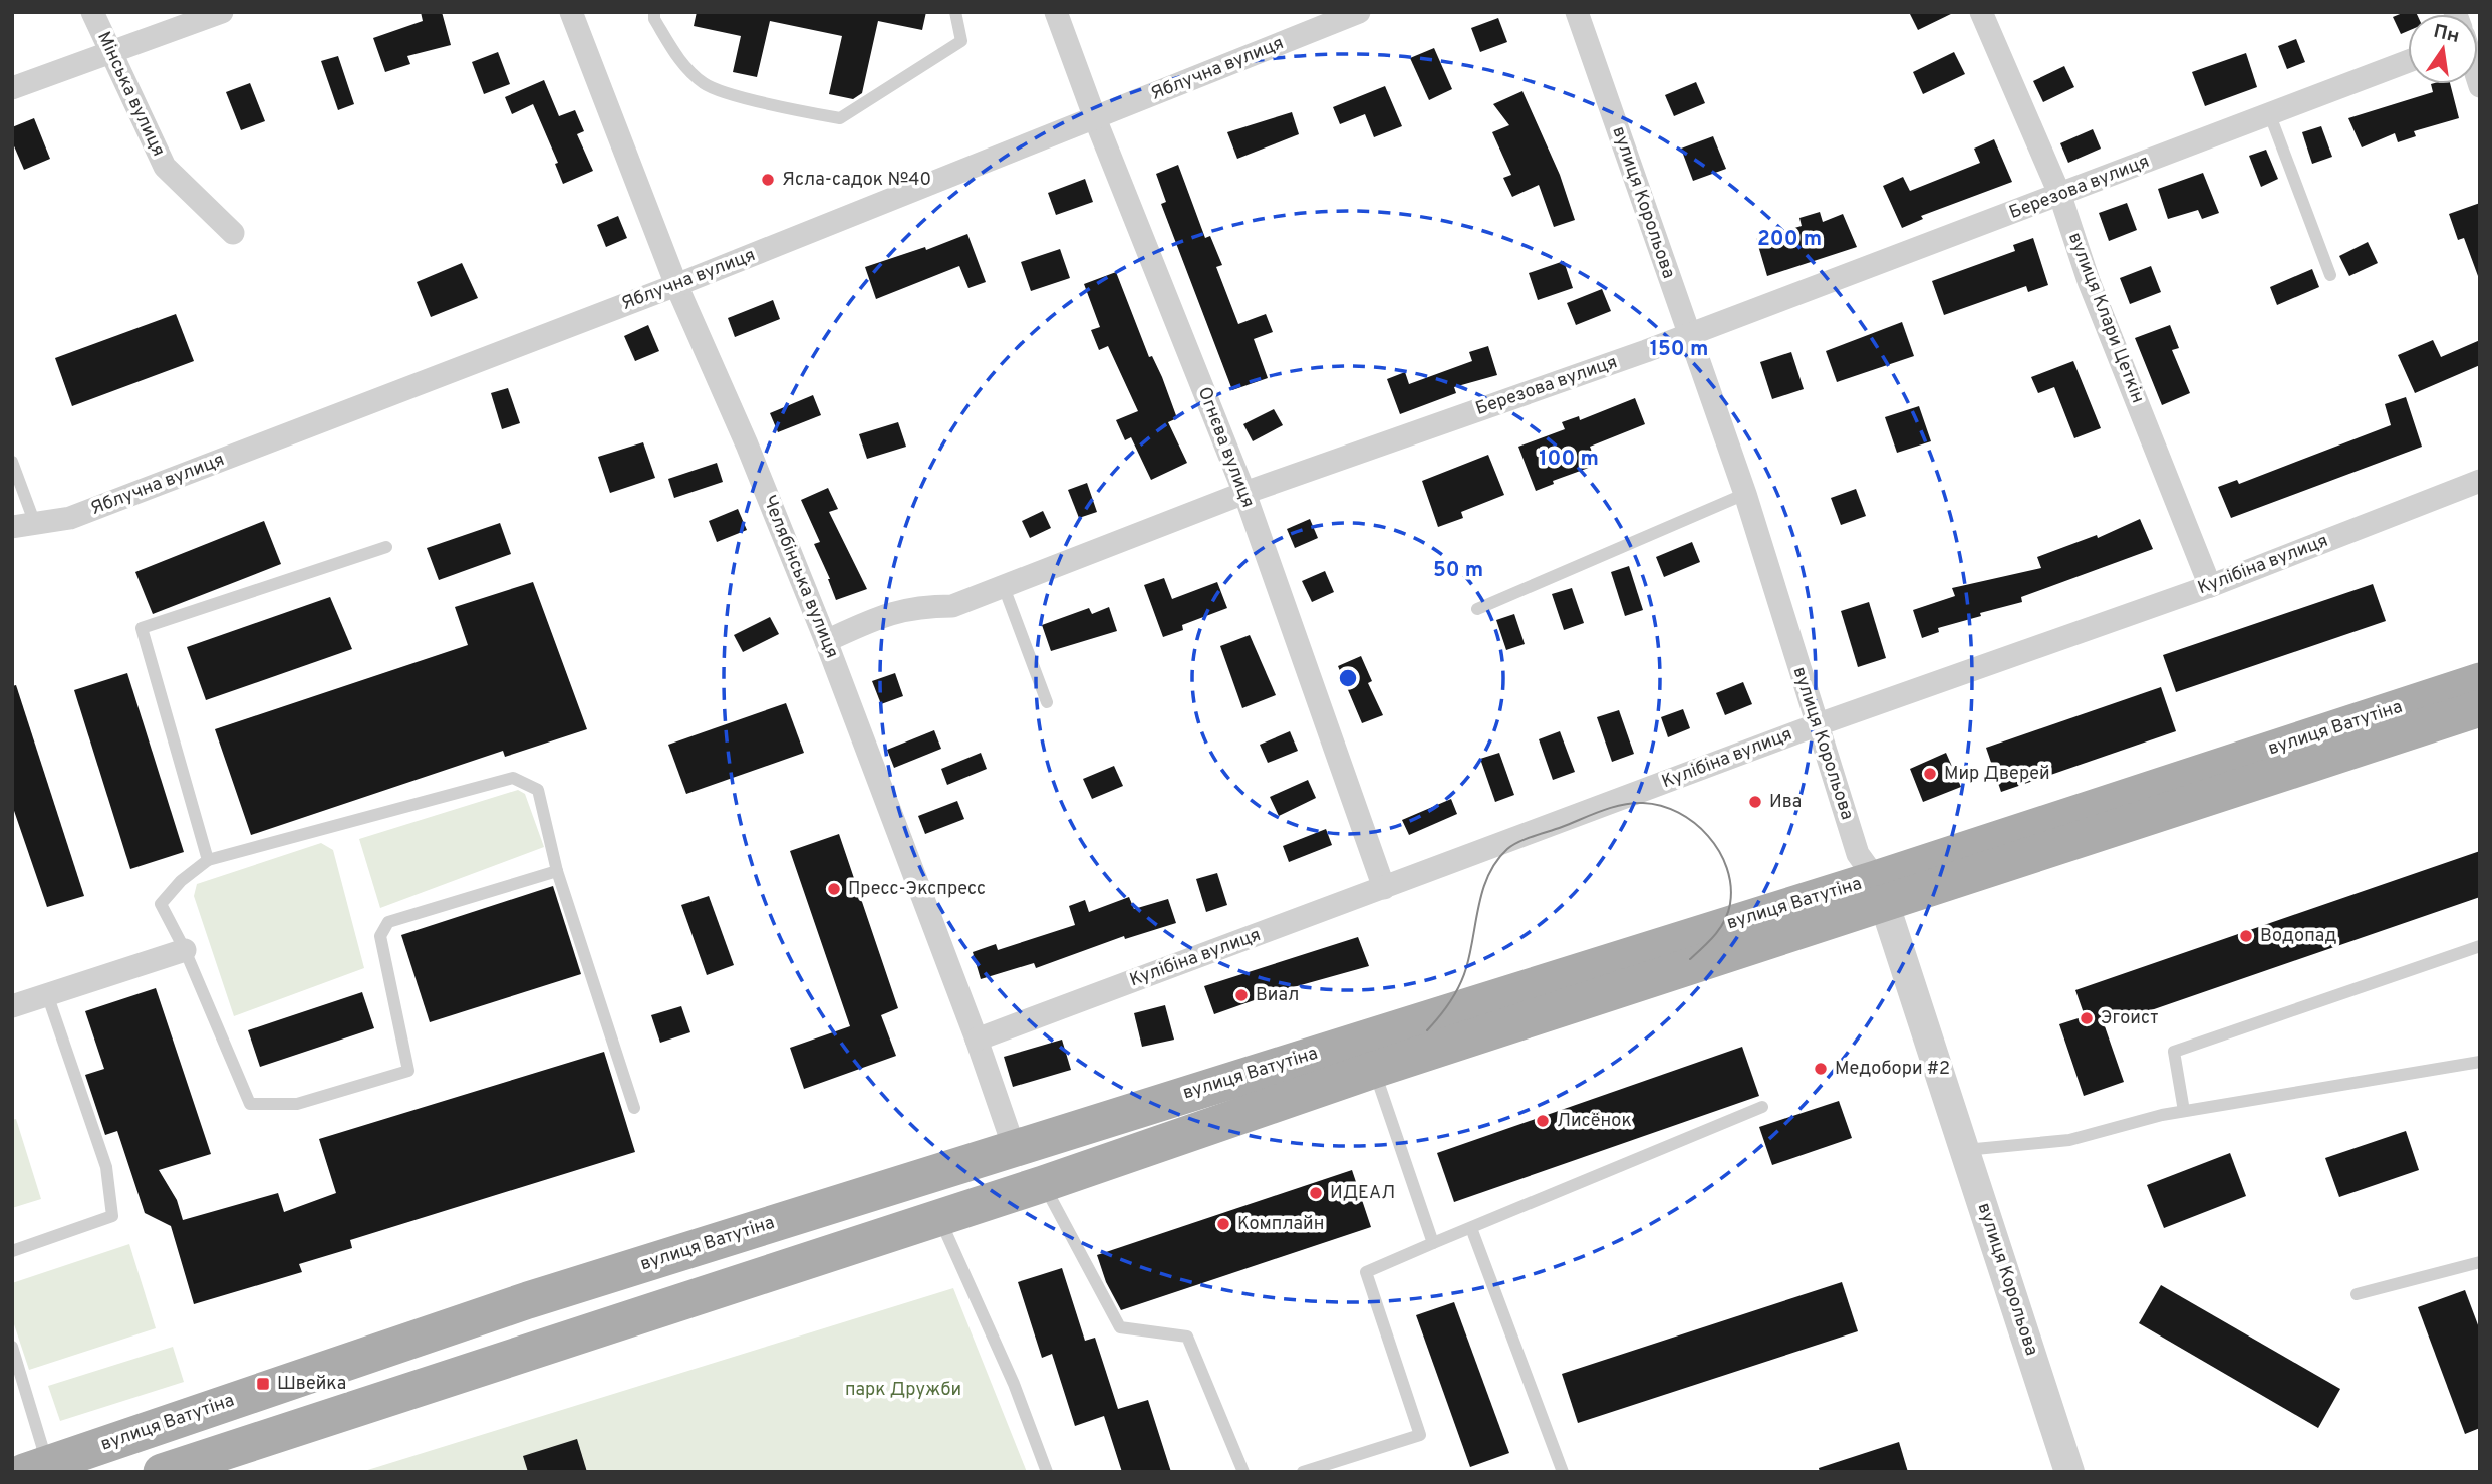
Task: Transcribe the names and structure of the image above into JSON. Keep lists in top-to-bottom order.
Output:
{
  "streets": {
    "main road": ["вулиця Ватутіна"],
    "street": [
      "Яблучна вулиця",
      "Мінська вулиця",
      "Березова вулиця",
      "вулиця Корольова",
      "вулиця Клари Цеткін",
      "Огнєва вулиця",
      "Кулібіна вулиця",
      "Челябінська вулиця"
    ]
  },
  "crossings": [
    ["Яблучна вулиця", "Огнєва вулиця"],
    ["Яблучна вулиця", "Челябінська вулиця"],
    ["Березова вулиця", "вулиця Корольова"],
    ["Березова вулиця", "вулиця Клари Цеткін"],
    ["Березова вулиця", "Огнєва вулиця"],
    ["Березова вулиця", "Челябінська вулиця"],
    ["вулиця Корольова", "Кулібіна вулиця"],
    ["вулиця Корольова", "вулиця Ватутіна"],
    ["вулиця Клари Цеткін", "Кулібіна вулиця"],
    ["Огнєва вулиця", "Кулібіна вулиця"],
    ["Кулібіна вулиця", "Челябінська вулиця"],
    ["Челябінська вулиця", "вулиця Ватутіна"]
  ],
  "parks": ["парк Дружби"],
  "places": {
    "other": [
      "Ясла-садок №40",
      "Мир Дверей",
      "Ива",
      "Пресс-Экспресс",
      "Водопад",
      "Виал",
      "Эгоист",
      "Медобори #2",
      "Лисёнок",
      "ИДЕАЛ",
      "Комплайн"
    ],
    "transit": ["Швейка"]
  },
  "north": "top",
  "rings": [
    "200 m",
    "150 m",
    "100 m",
    "50 m"
  ]
}
